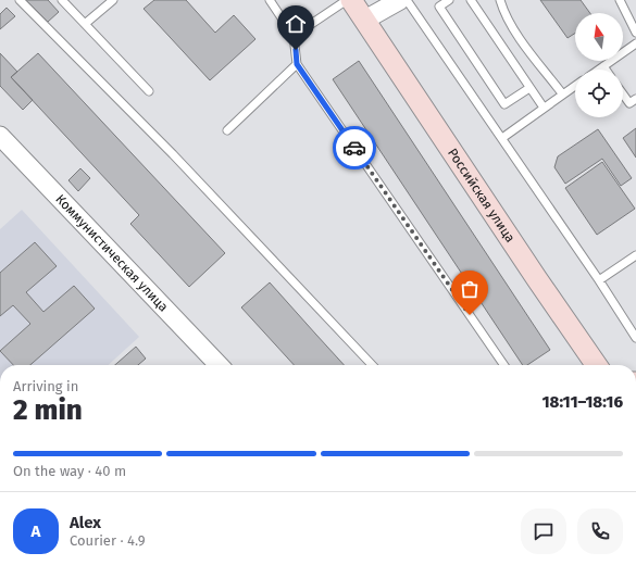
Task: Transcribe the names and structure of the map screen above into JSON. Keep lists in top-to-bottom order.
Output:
{
  "streets": {
    "main road": ["Российская улица"],
    "street": ["Коммунистическая улица"]
  },
  "north": "top",
  "page": {
    "heading": ["2 min", "Arriving in", "18:11–18:16"],
    "panel": ["Alex", "Courier · 4.9"],
    "bar": "On the way · 40 m",
    "round": "A"
  }
}
